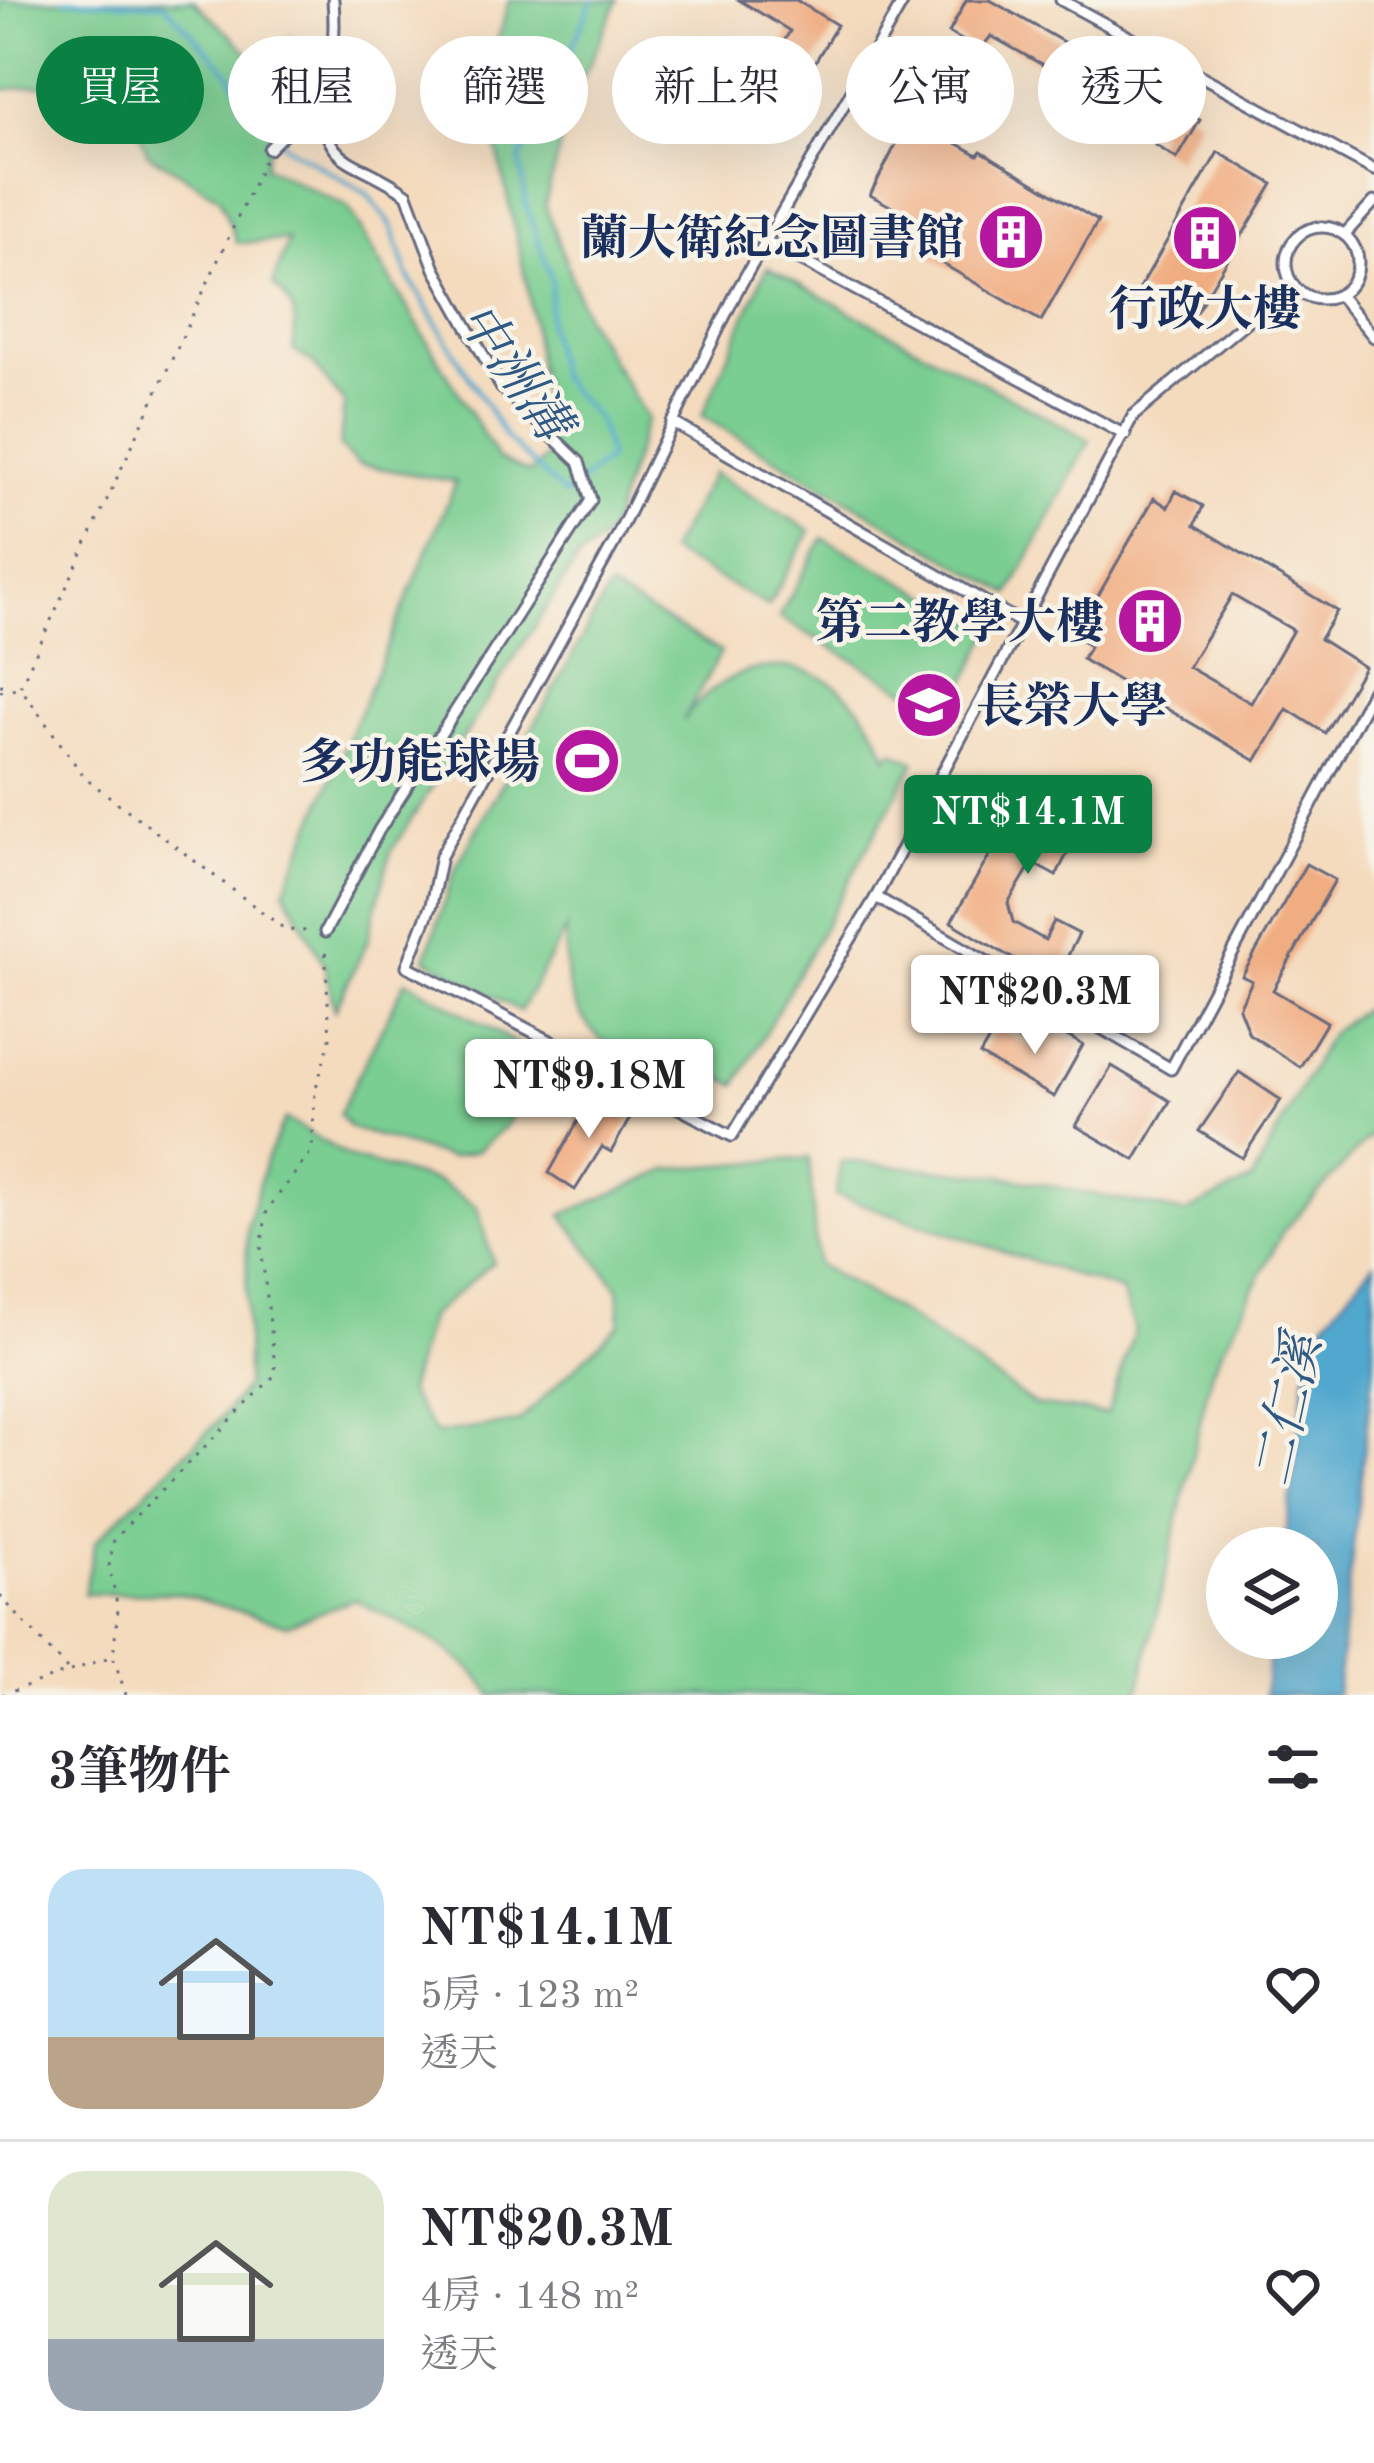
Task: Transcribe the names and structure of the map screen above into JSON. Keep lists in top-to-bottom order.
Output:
{
  "water": ["中洲溝", "二仁溪"],
  "places": {
    "building": ["蘭大衛紀念圖書館", "行政大樓", "第二教學大樓"],
    "school or university": ["長榮大學"],
    "sports": ["多功能球場"]
  },
  "page": {
    "chip": [
      "買屋",
      "租屋",
      "篩選",
      "新上架",
      "公寓",
      "透天"
    ],
    "price": ["NT$14.1M", "NT$20.3M", "NT$9.18M"],
    "heading": "3筆物件",
    "list": [
      {
        "name": "NT$14.1M",
        "note": "5房 · 123 m² · 透天"
      },
      {
        "name": "NT$20.3M",
        "note": "4房 · 148 m² · 透天"
      }
    ]
  }
}
